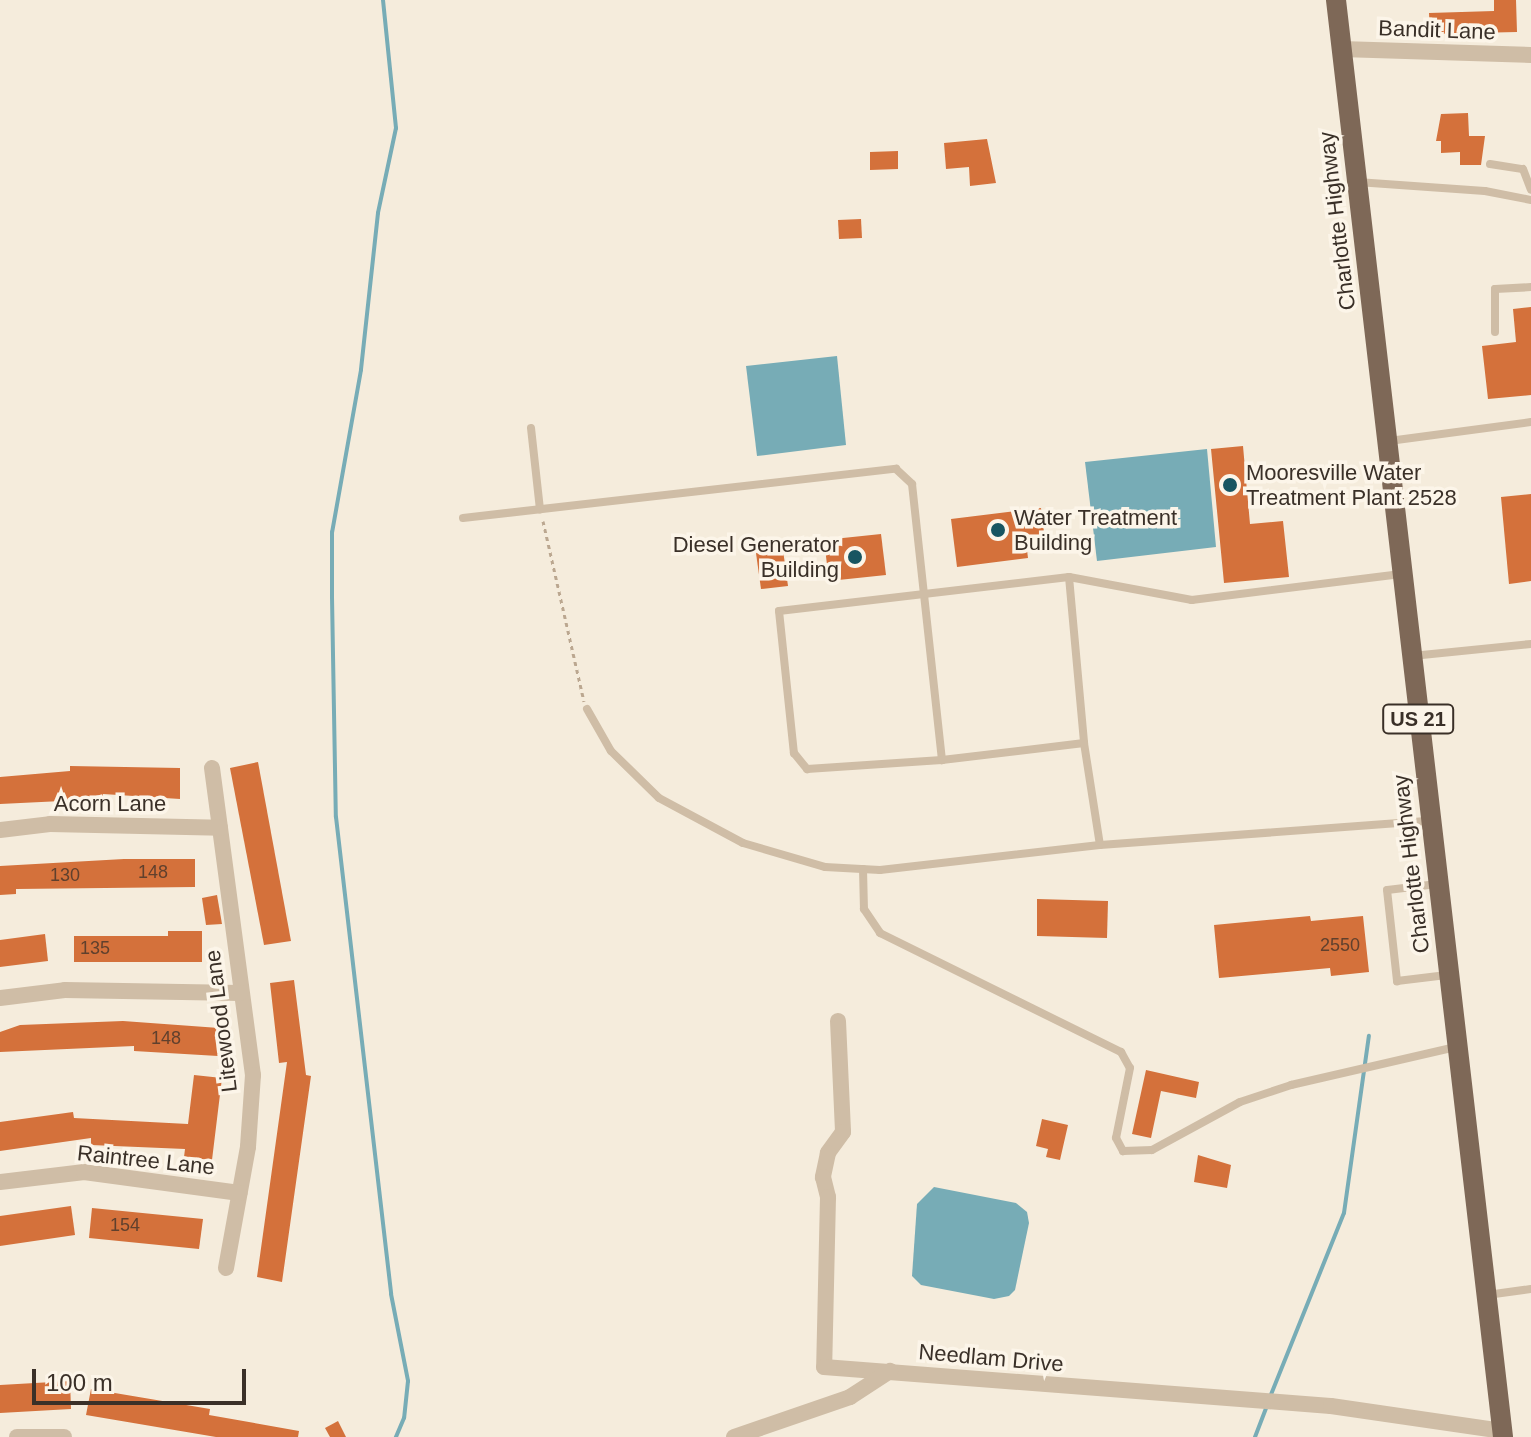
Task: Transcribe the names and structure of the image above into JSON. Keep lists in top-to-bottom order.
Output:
{
  "streets": {
    "main road": ["Charlotte Highway", "US 21"],
    "street": [
      "Bandit Lane",
      "Acorn Lane",
      "Litewood Lane",
      "Raintree Lane",
      "Needlam Drive"
    ]
  },
  "crossings": [
    ["Bandit Lane", "Charlotte Highway"],
    ["Charlotte Highway", "Needlam Drive"],
    ["Acorn Lane", "Litewood Lane"],
    ["Litewood Lane", "Raintree Lane"]
  ],
  "places": ["Mooresville Water Treatment Plant 2528", "Water Treatment Building", "Diesel Generator Building"],
  "house_numbers": [
    "148",
    "130",
    "2550",
    "135",
    "148",
    "154"
  ],
  "scale_bar": "100 m"
}
